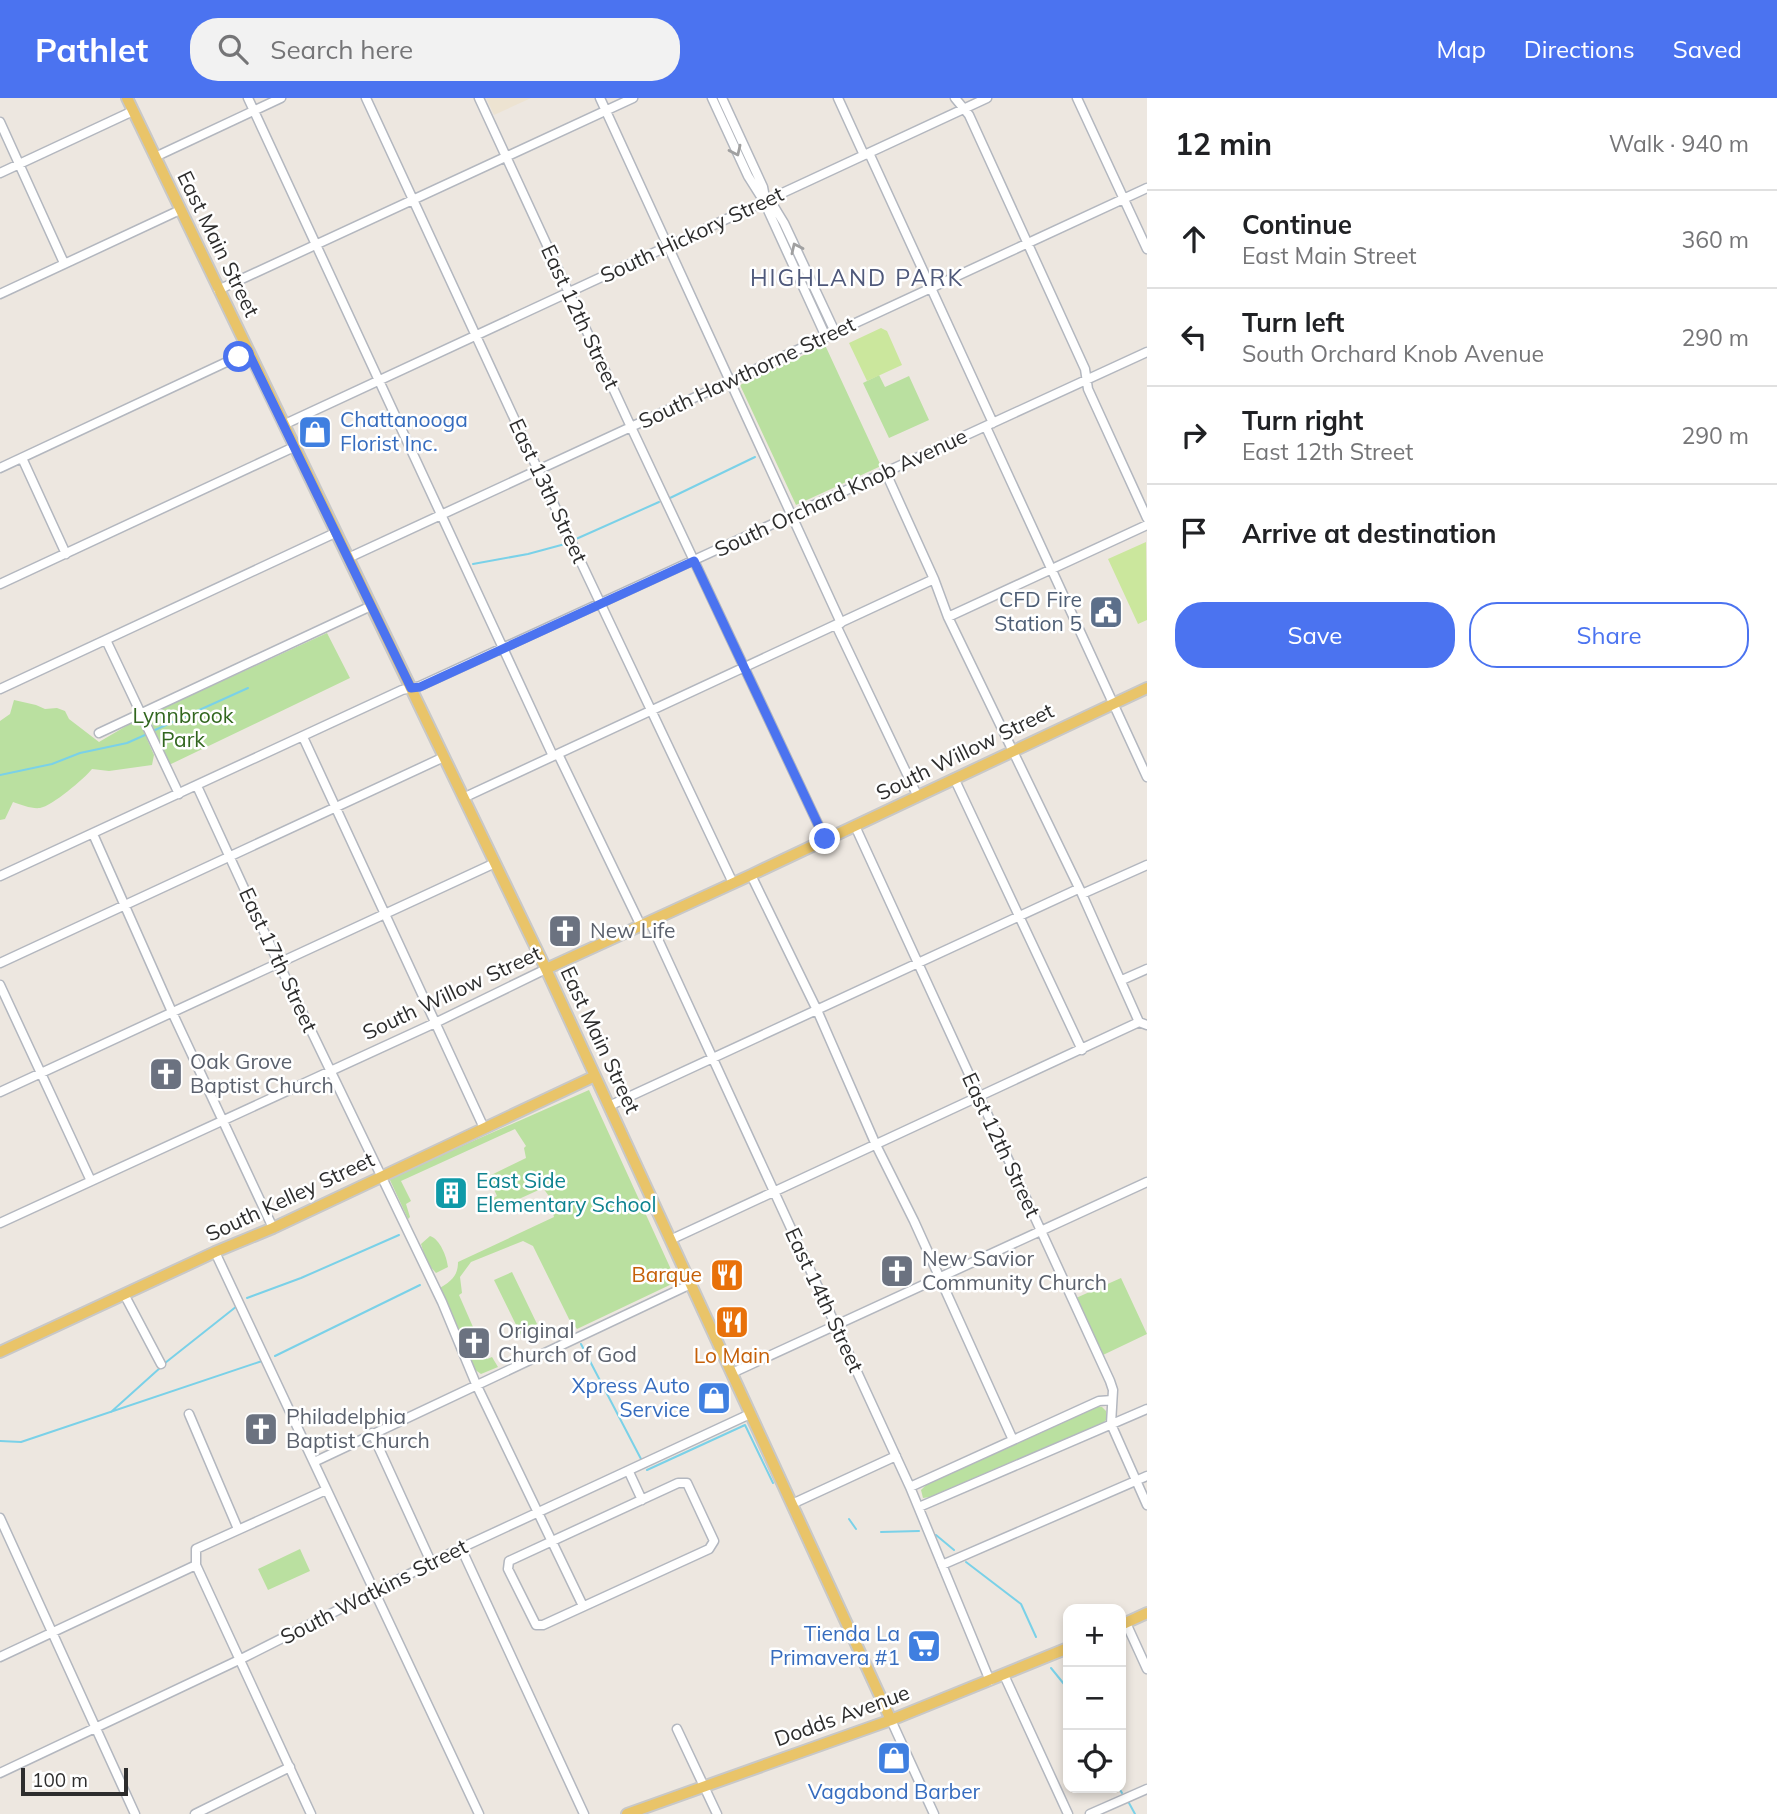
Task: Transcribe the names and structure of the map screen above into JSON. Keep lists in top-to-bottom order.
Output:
{
  "streets": {
    "main road": [
      "East Main Street",
      "South Willow Street",
      "South Kelley Street",
      "Dodds Avenue"
    ],
    "street": [
      "South Hickory Street",
      "East 12th Street",
      "South Hawthorne Street",
      "East 13th Street",
      "South Orchard Knob Avenue",
      "East 17th Street",
      "East 14th Street",
      "South Watkins Street"
    ]
  },
  "crossings": [
    ["South Hickory Street", "East Main Street"],
    ["South Hickory Street", "East 12th Street"],
    ["South Hickory Street", "East 13th Street"],
    ["South Hickory Street", "East 14th Street"],
    ["East Main Street", "South Hawthorne Street"],
    ["East Main Street", "South Orchard Knob Avenue"],
    ["East Main Street", "South Willow Street"],
    ["East Main Street", "South Kelley Street"],
    ["East Main Street", "South Watkins Street"],
    ["East Main Street", "Dodds Avenue"],
    ["East 12th Street", "South Hawthorne Street"],
    ["East 12th Street", "South Orchard Knob Avenue"],
    ["East 12th Street", "South Willow Street"],
    ["South Hawthorne Street", "East 13th Street"],
    ["South Hawthorne Street", "East 14th Street"],
    ["East 13th Street", "South Orchard Knob Avenue"],
    ["East 13th Street", "South Willow Street"],
    ["South Orchard Knob Avenue", "East 17th Street"],
    ["South Orchard Knob Avenue", "East 14th Street"],
    ["South Willow Street", "East 17th Street"],
    ["South Willow Street", "East 14th Street"],
    ["East 17th Street", "South Kelley Street"],
    ["East 17th Street", "South Watkins Street"],
    ["East 14th Street", "Dodds Avenue"]
  ],
  "districts": ["HIGHLAND PARK"],
  "parks": ["Lynnbrook Park"],
  "places": {
    "shop": ["Chattanooga Florist Inc.", "Xpress Auto Service", "Vagabond Barber"],
    "public building": ["CFD Fire Station 5"],
    "church": [
      "New Life",
      "Oak Grove Baptist Church",
      "New Savior Community Church",
      "Original Church of God",
      "Philadelphia Baptist Church"
    ],
    "building": ["East Side Elementary School"],
    "restaurant": ["Barque", "Lo Main"],
    "supermarket": ["Tienda La Primavera #1"]
  },
  "scale_bar": "100 m",
  "page": {
    "header": "Pathlet",
    "search": "Search here",
    "nav": ["Map", "Directions", "Saved"],
    "heading": ["12 min", "Walk · 940 m"],
    "list": [
      ["Continue", "East Main Street", "360 m"],
      ["Turn left", "South Orchard Knob Avenue", "290 m"],
      ["Turn right", "East 12th Street", "290 m"],
      "Arrive at destination"
    ],
    "buttons": ["Save", "Share"],
    "map_buttons": ["+", "−"],
    "scale": "100 m"
  }
}
